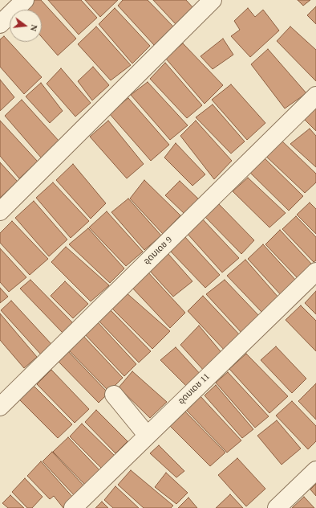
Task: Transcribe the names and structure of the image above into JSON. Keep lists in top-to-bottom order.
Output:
{
  "streets": {
    "street": ["อุดมเดช 9", "อุดมเดช 11"]
  },
  "north": "right"
}
